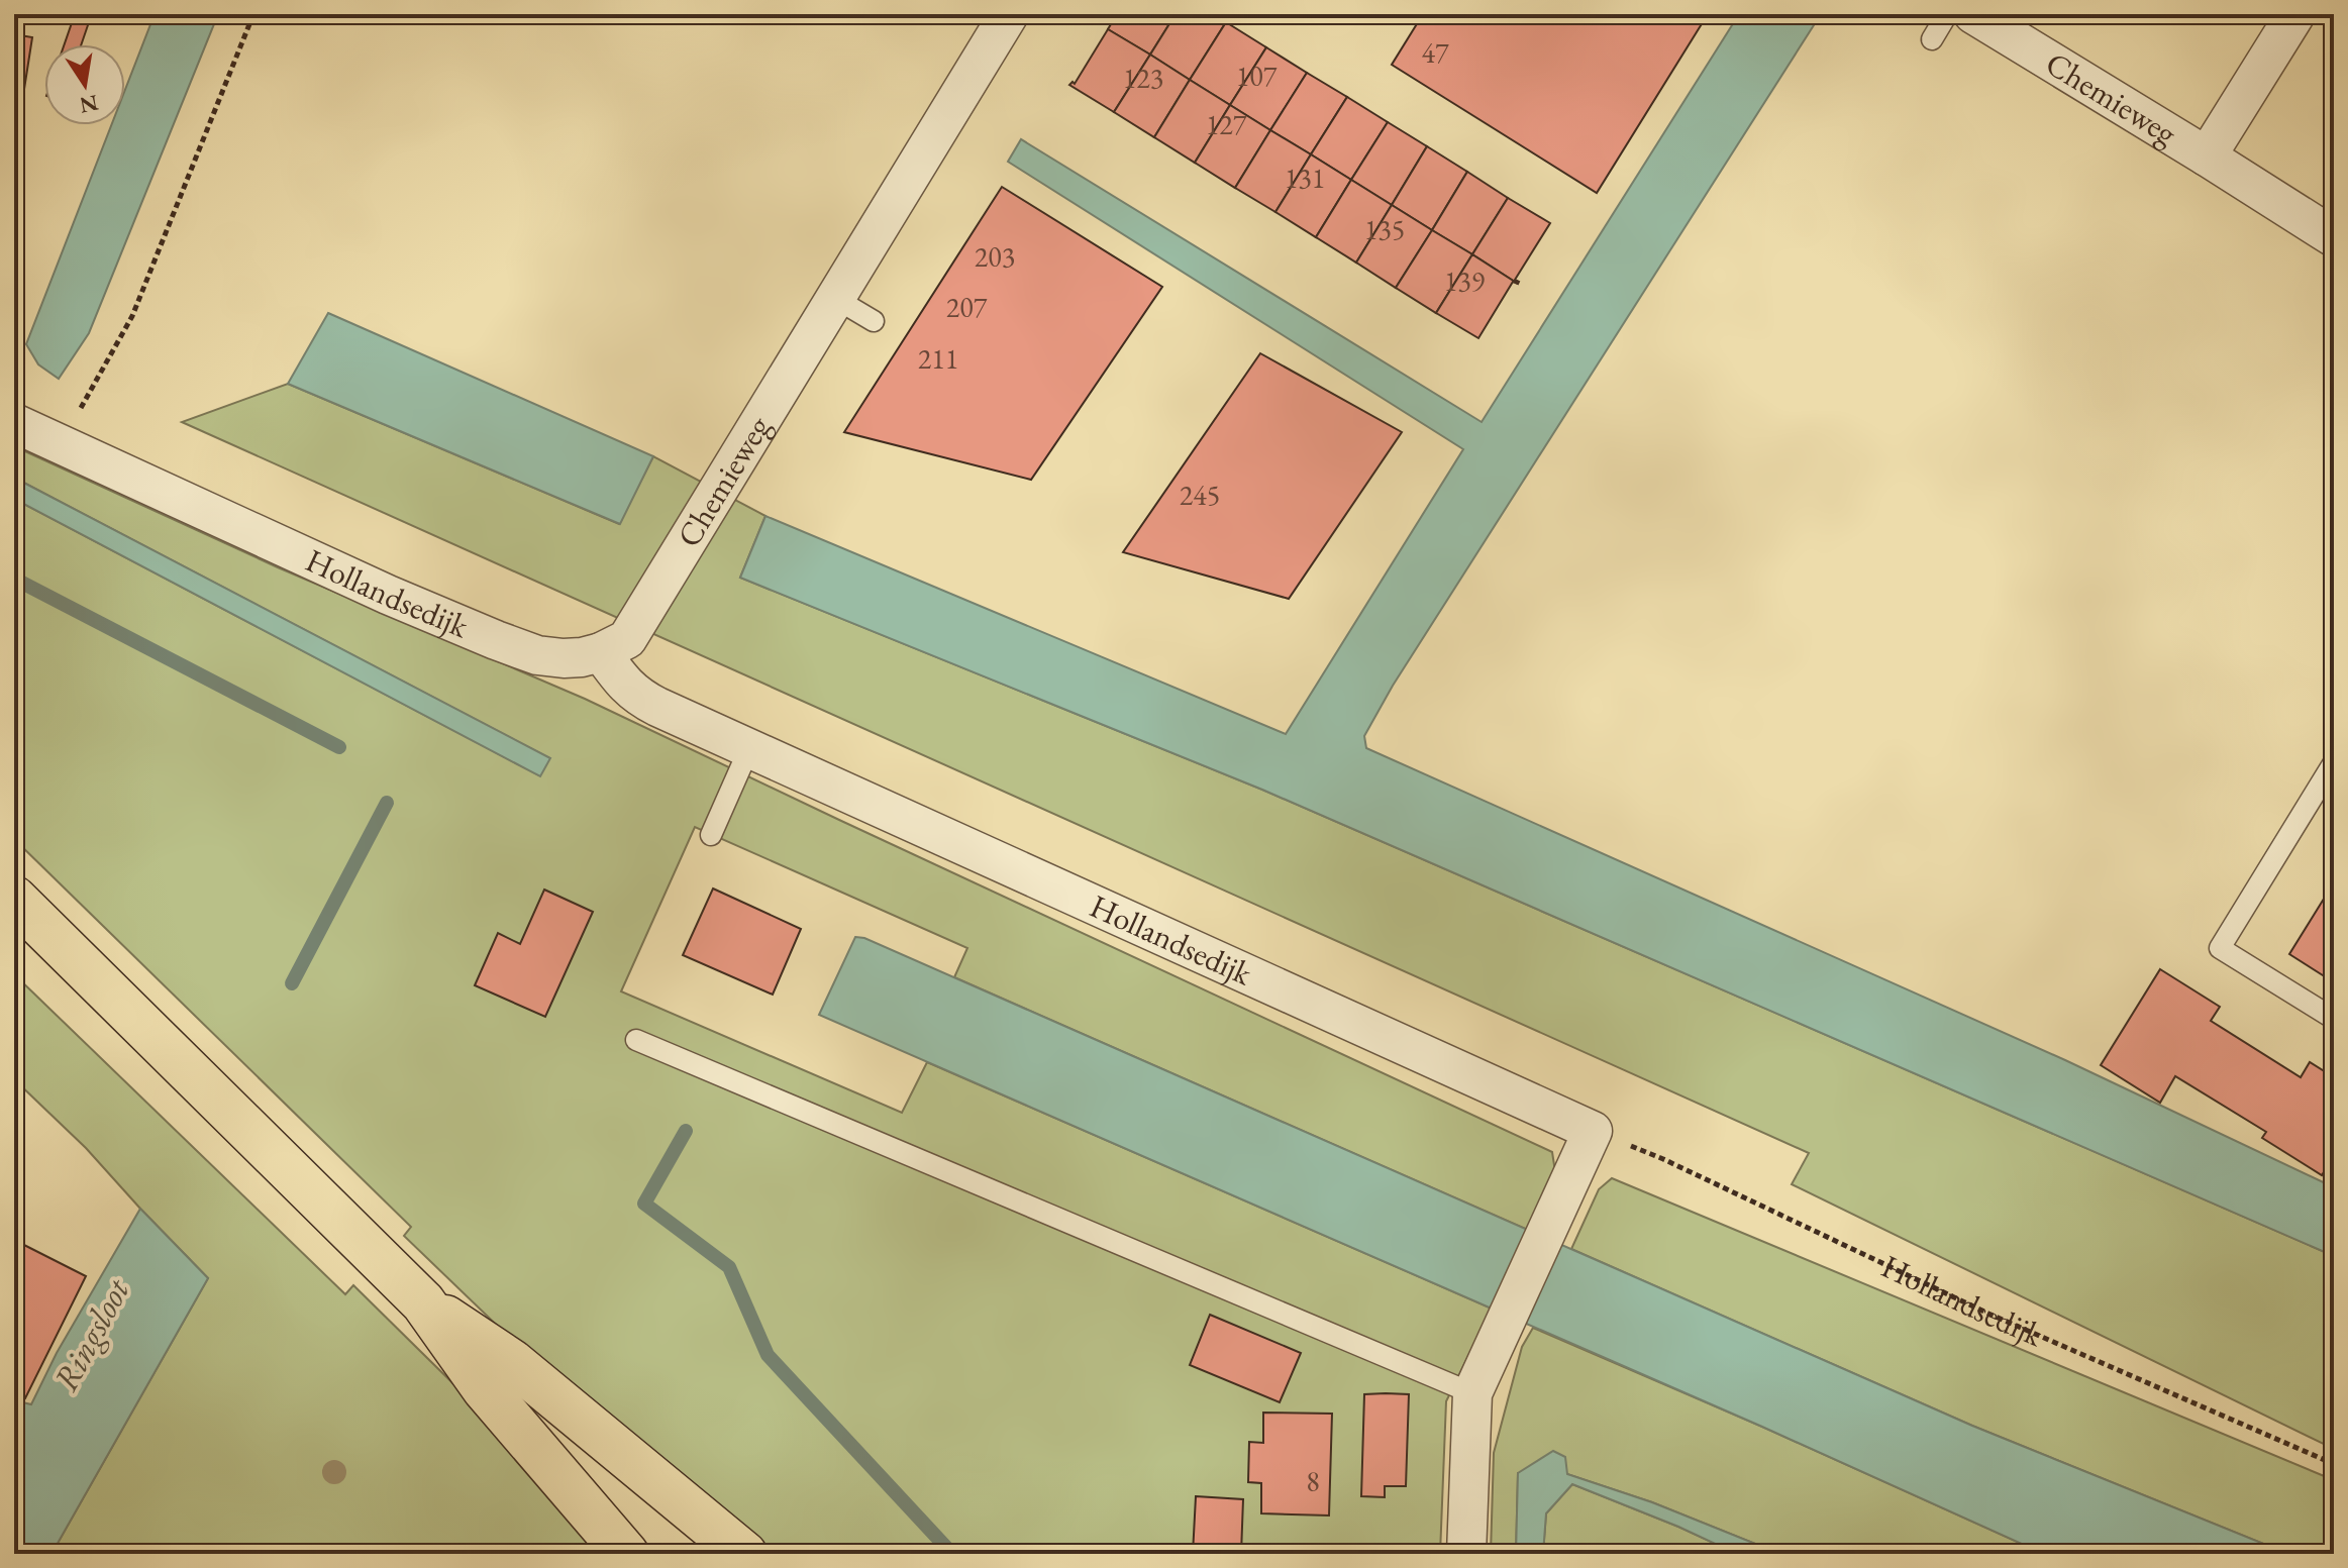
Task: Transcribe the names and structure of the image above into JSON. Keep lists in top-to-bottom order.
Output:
{
  "streets": {
    "street": ["Chemieweg", "Hollandsedijk"]
  },
  "crossings": [
    ["Chemieweg", "Hollandsedijk"]
  ],
  "water": ["Ringsloot"],
  "house_numbers": [
    "47",
    "107",
    "123",
    "127",
    "131",
    "135",
    "203",
    "139",
    "207",
    "211",
    "245",
    "8"
  ],
  "north": "bottom"
}
